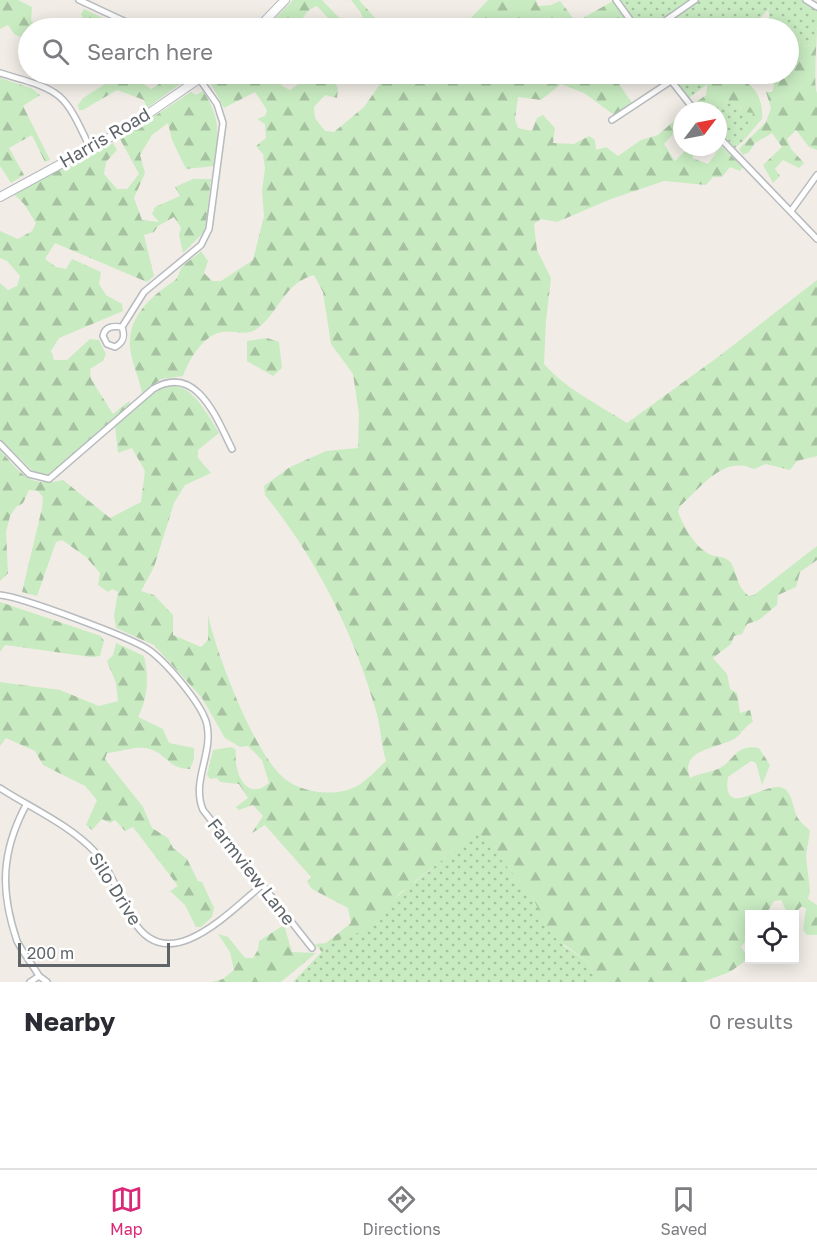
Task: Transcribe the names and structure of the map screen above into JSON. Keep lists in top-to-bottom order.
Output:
{
  "streets": {
    "street": ["Harris Road", "Farmview Lane", "Silo Drive"]
  },
  "crossings": [
    ["Farmview Lane", "Silo Drive"]
  ],
  "scale_bar": "200 m",
  "north": "top right",
  "page": {
    "search": "Search here",
    "scale": "200 m",
    "heading": ["Nearby", "0 results"],
    "nav": ["Map", "Directions", "Saved"]
  }
}
